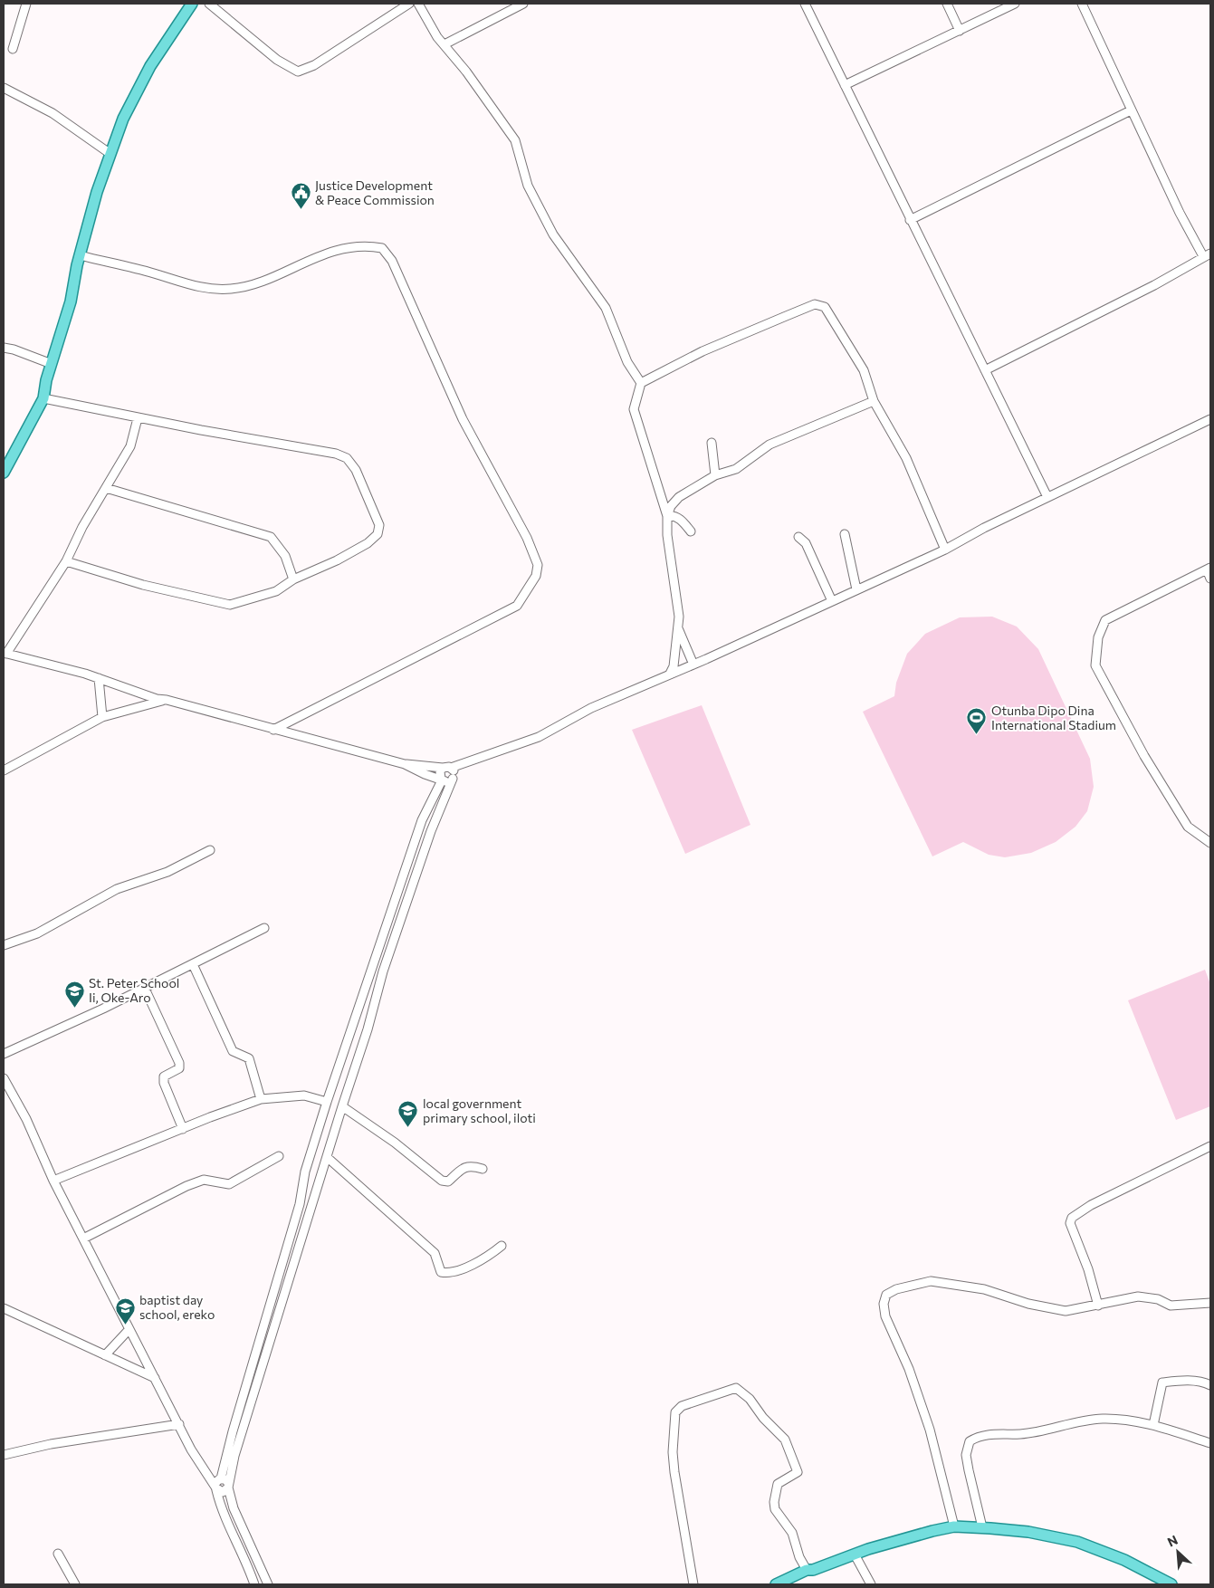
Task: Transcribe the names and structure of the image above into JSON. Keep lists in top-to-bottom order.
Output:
{
  "places": {
    "public building": ["Justice Development & Peace Commission"],
    "sports": ["Otunba Dipo Dina International Stadium"],
    "school or university": ["St. Peter School Ii, Oke-Aro", "local government primary school, iloti", "baptist day school, ereko"]
  },
  "north": "top left"
}
